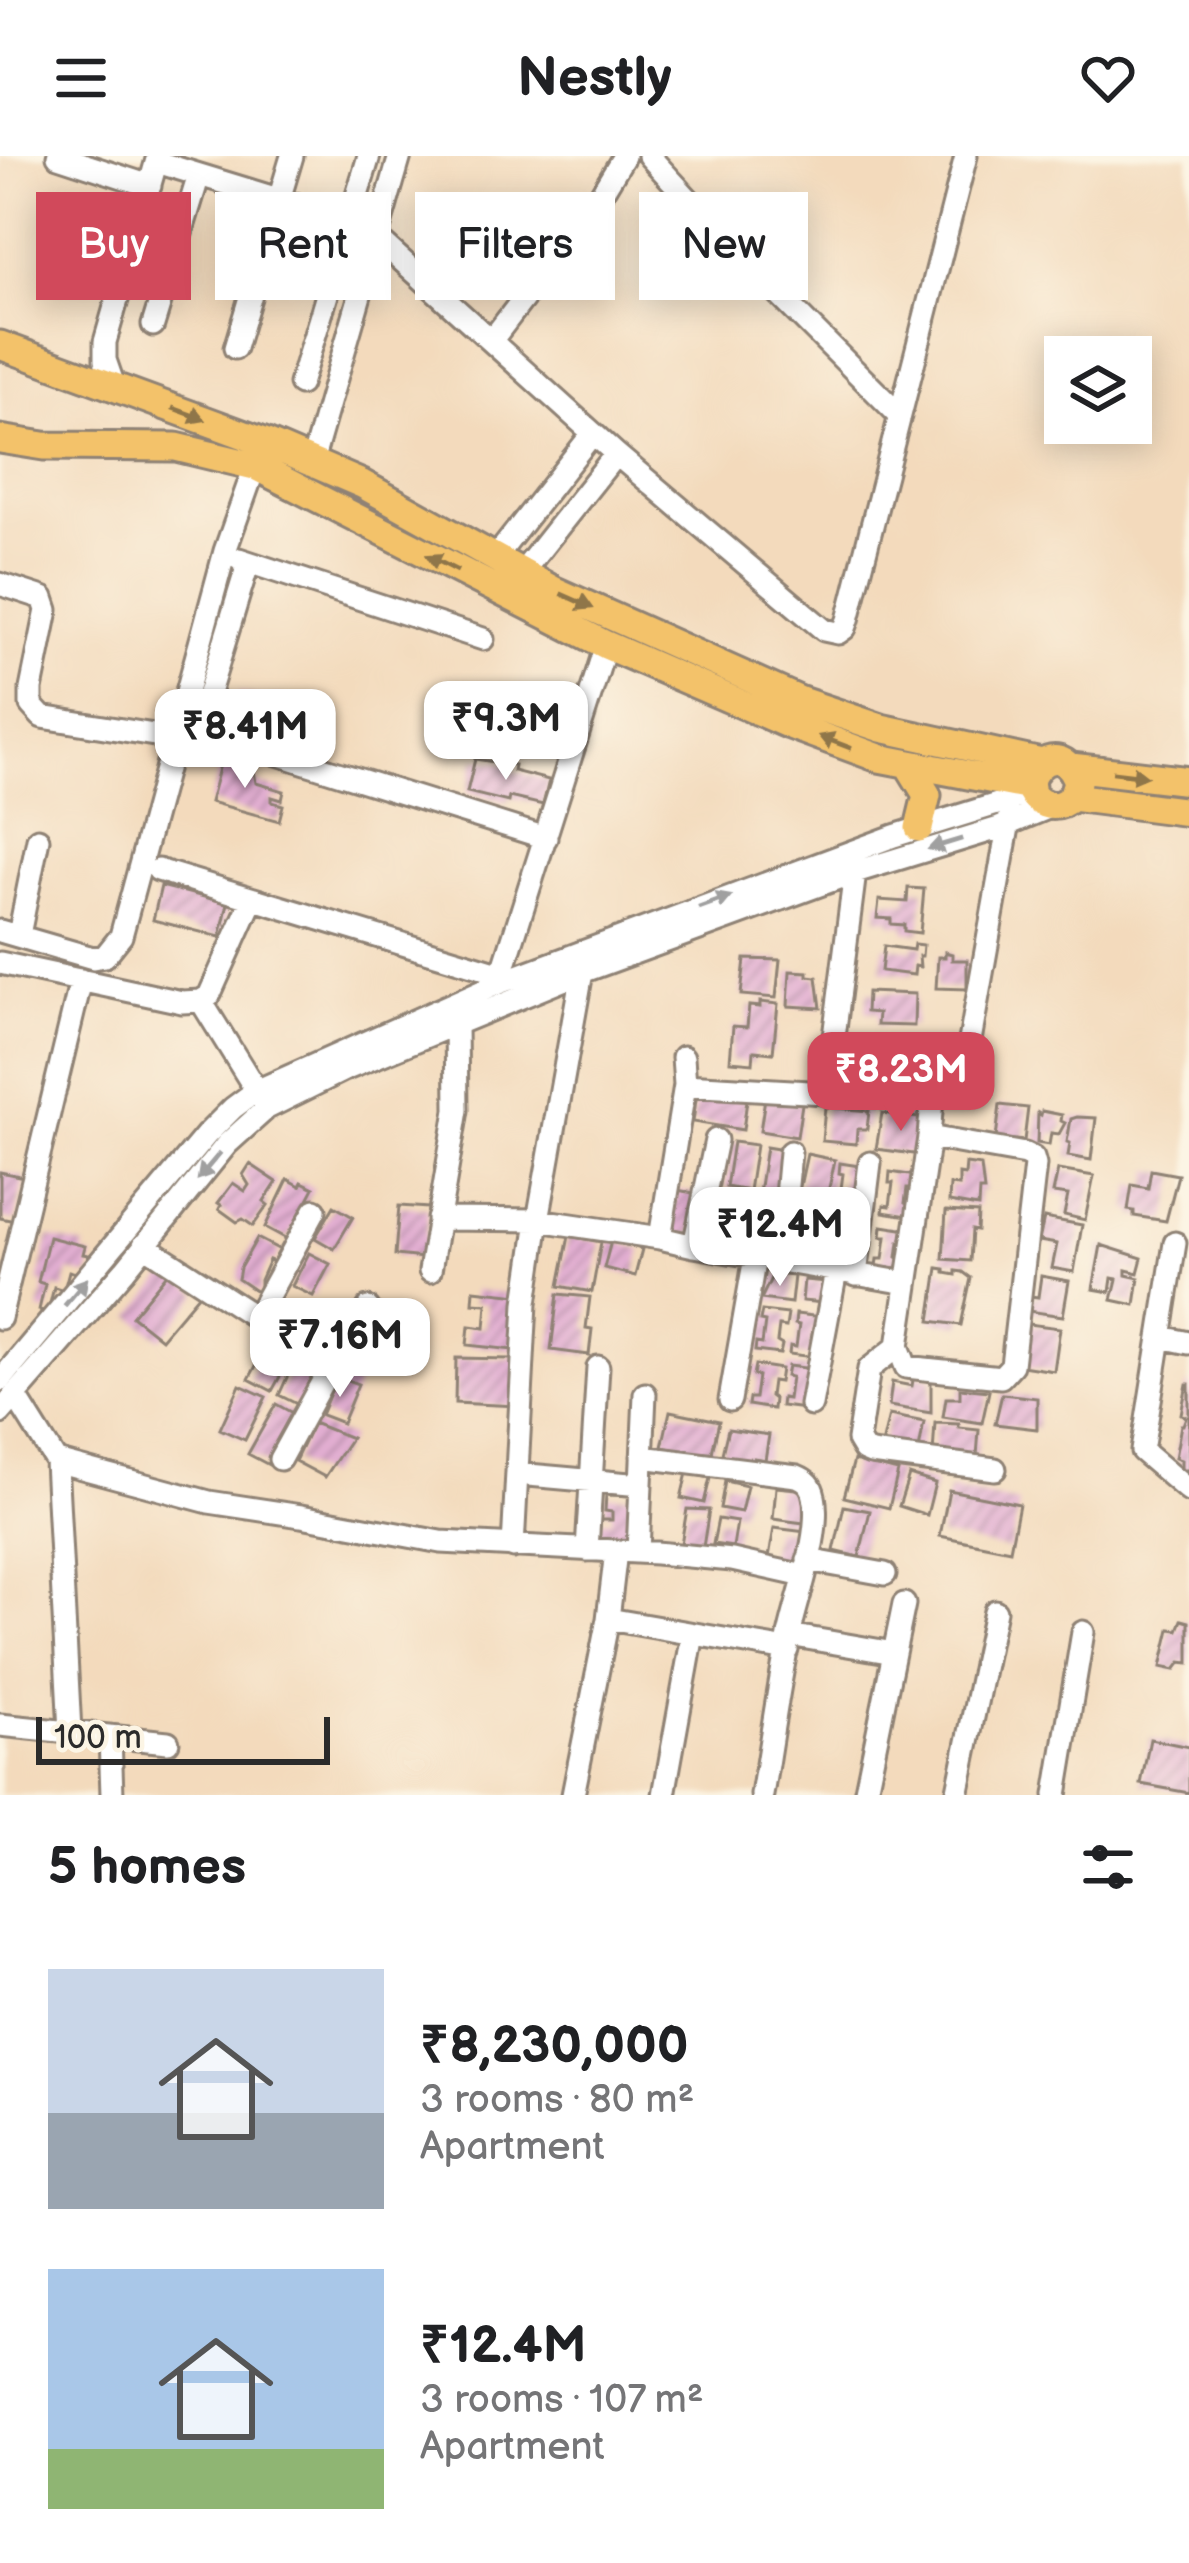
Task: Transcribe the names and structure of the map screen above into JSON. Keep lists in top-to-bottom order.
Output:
{
  "scale_bar": "100 m",
  "page": {
    "header": "Nestly",
    "chip": [
      "Buy",
      "Rent",
      "Filters",
      "New"
    ],
    "price": [
      "₹9.3M",
      "₹8.41M",
      "₹8.23M",
      "₹12.4M",
      "₹7.16M"
    ],
    "scale": "100 m",
    "heading": "5 homes",
    "list": [
      {
        "name": "₹8,230,000",
        "note": "3 rooms · 80 m² · Apartment"
      },
      {
        "name": "₹12.4M",
        "note": "3 rooms · 107 m² · Apartment"
      }
    ]
  }
}
